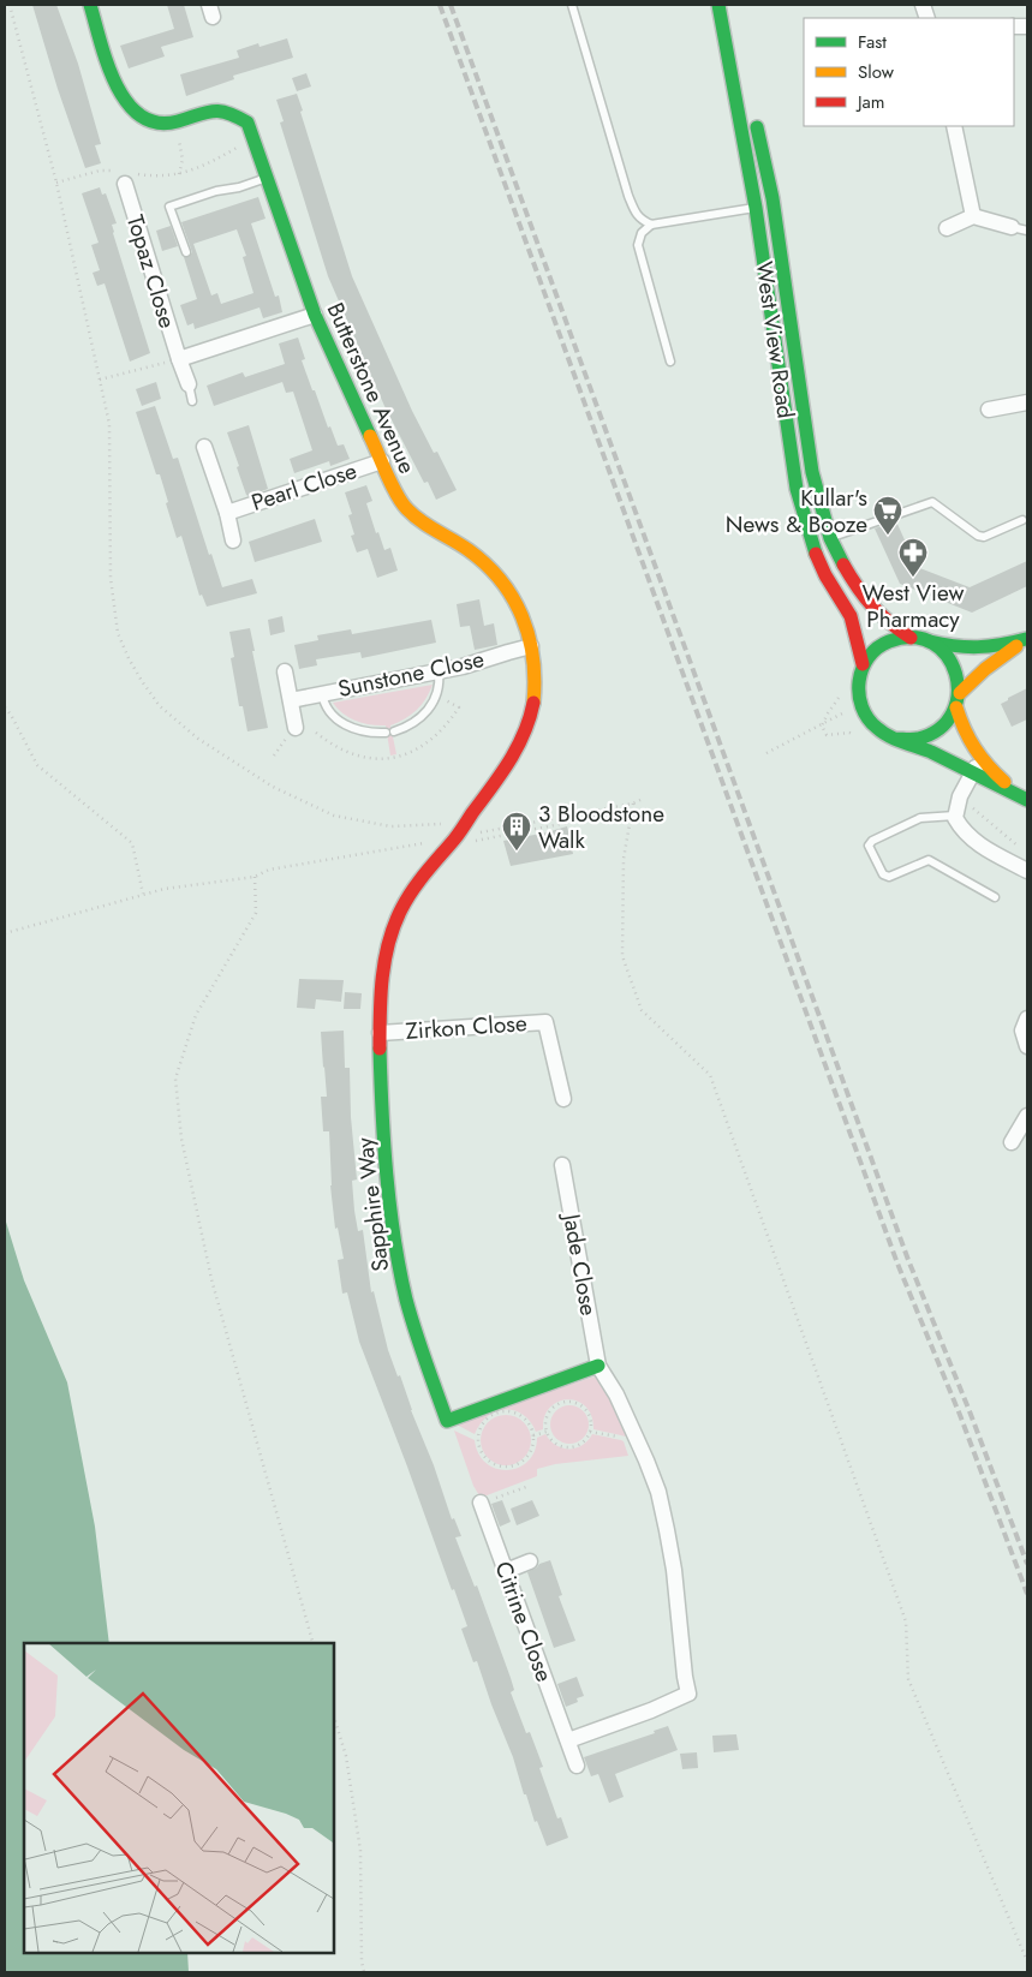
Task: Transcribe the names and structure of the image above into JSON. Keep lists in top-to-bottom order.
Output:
{
  "streets": {
    "street": [
      "Topaz Close",
      "West View Road",
      "Butterstone Avenue",
      "Pearl Close",
      "Sunstone Close",
      "Zirkon Close",
      "Sapphire Way",
      "Jade Close",
      "Citrine Close"
    ]
  },
  "crossings": [
    ["Topaz Close", "Butterstone Avenue"],
    ["Butterstone Avenue", "Pearl Close"],
    ["Butterstone Avenue", "Sunstone Close"],
    ["Butterstone Avenue", "Sapphire Way"],
    ["Zirkon Close", "Sapphire Way"],
    ["Sapphire Way", "Jade Close"]
  ],
  "places": {
    "supermarket": ["Kullar's News & Booze"],
    "pharmacy": ["West View Pharmacy"],
    "building": ["3 Bloodstone Walk"]
  },
  "legend": ["Fast", "Slow", "Jam"]
}
